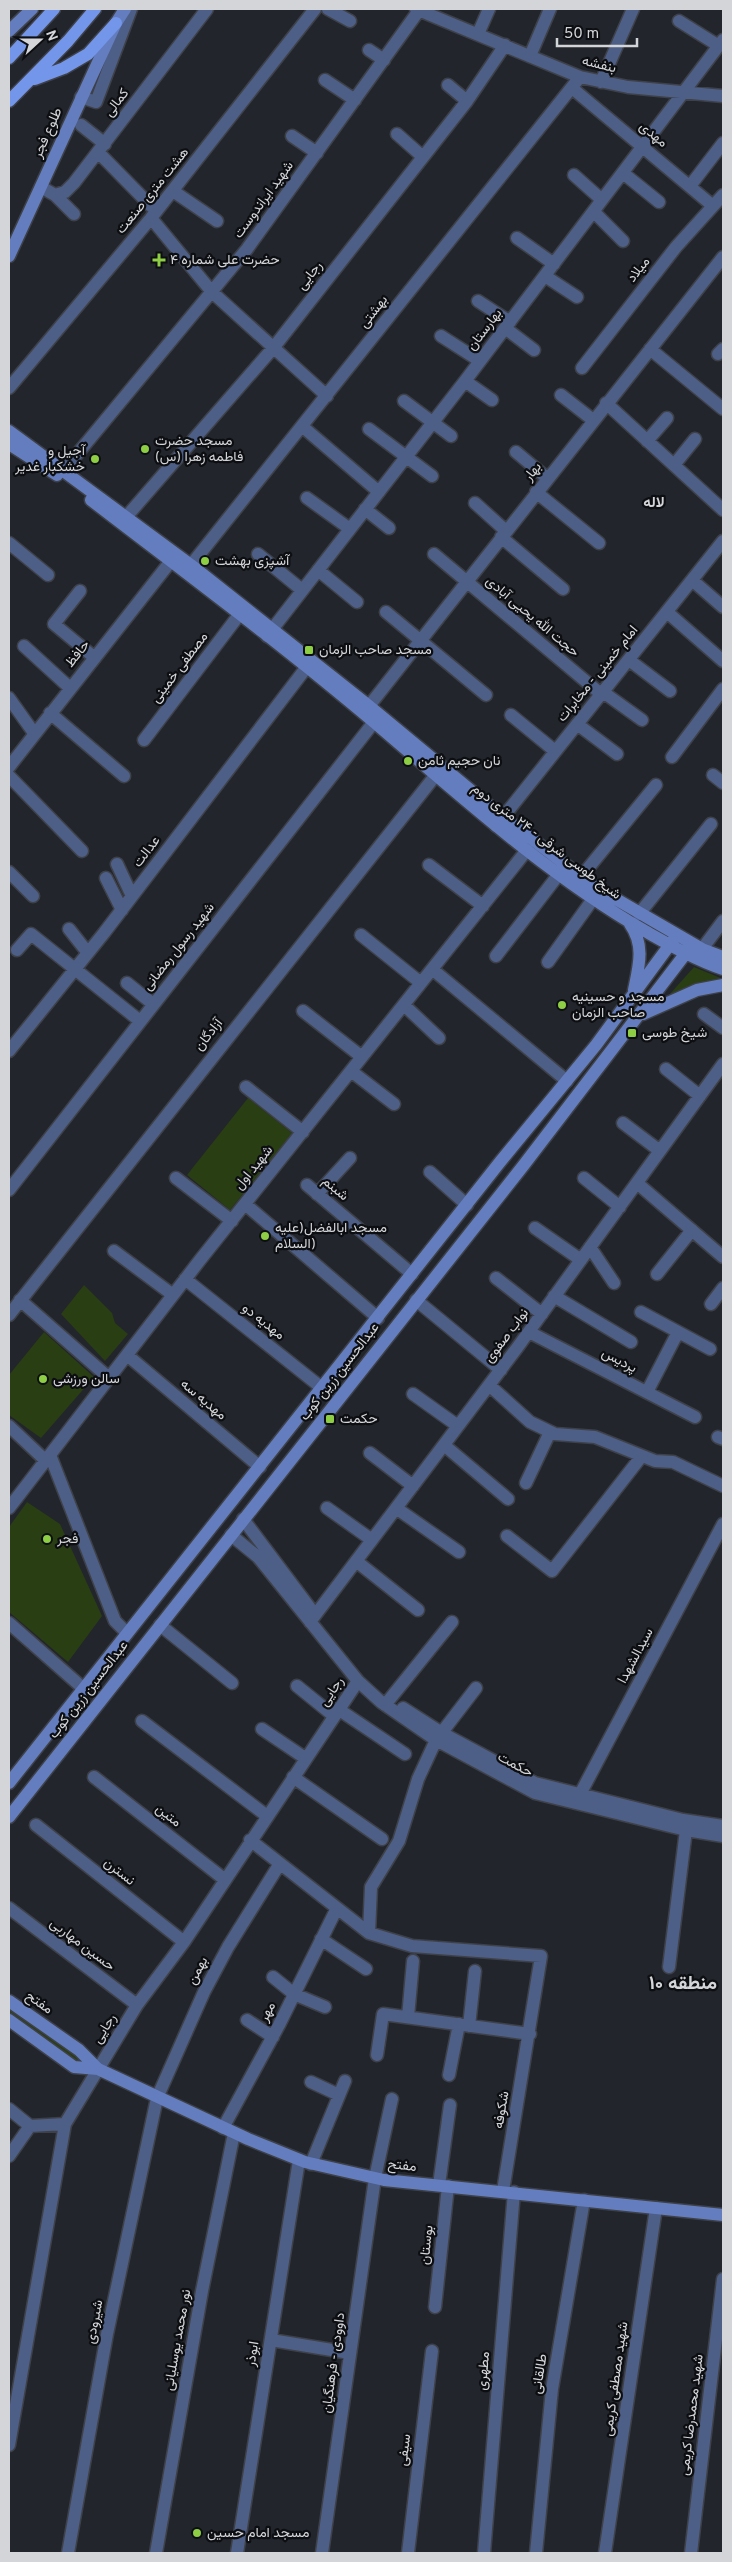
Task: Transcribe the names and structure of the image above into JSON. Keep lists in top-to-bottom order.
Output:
{
  "streets": {
    "main road": [
      "طلوع فجر",
      "شیخ طوسی شرقی - ۲۴ متری دوم",
      "عبدالحسین زرین کوب",
      "مفتح"
    ],
    "street": [
      "بنفشه",
      "کمالی",
      "مهدی",
      "هشت متری صنعت",
      "شهید ایراندوست",
      "میلاد",
      "رجایی",
      "بهشتی",
      "بهارستان",
      "بهار",
      "حجت الله یحیی آبادی",
      "حافظ",
      "مصطفی خمینی",
      "امام خمینی - مخابرات",
      "عدالت",
      "شهید رسول رمضانی",
      "آزادگان",
      "شهید اول",
      "شبنم",
      "مهدیه دو",
      "نواب صفوی",
      "پردیس",
      "مهدیه سه",
      "سیدالشهدا",
      "حکمت",
      "متین",
      "نسترن",
      "حسین مهاربی",
      "بهمن",
      "مهر",
      "شکوفه",
      "بوستان",
      "شیرودی",
      "نور محمد یوسلیانی",
      "ابوذر",
      "داوودی - فرهنگیان",
      "مطهری",
      "طالقانی",
      "شهید مصطفی کریمی",
      "شهید محمدرضا کریمی",
      "سیفی"
    ]
  },
  "crossings": [
    ["بنفشه", "شهید ایراندوست"],
    ["بنفشه", "رجایی"],
    ["بنفشه", "بهشتی"],
    ["بنفشه", "بهارستان"],
    ["مهدی", "میلاد"],
    ["مهدی", "بهشتی"],
    ["مهدی", "بهارستان"],
    ["شهید ایراندوست", "شیخ طوسی شرقی - ۲۴ متری دوم"],
    ["رجایی", "شیخ طوسی شرقی - ۲۴ متری دوم"],
    ["رجایی", "حکمت"],
    ["رجایی", "متین"],
    ["رجایی", "نسترن"],
    ["رجایی", "حسین مهاربی"],
    ["رجایی", "مفتح"],
    ["بهشتی", "شیخ طوسی شرقی - ۲۴ متری دوم"],
    ["بهارستان", "شیخ طوسی شرقی - ۲۴ متری دوم"],
    ["بهار", "حجت الله یحیی آبادی"],
    ["بهار", "شیخ طوسی شرقی - ۲۴ متری دوم"],
    ["حجت الله یحیی آبادی", "امام خمینی - مخابرات"],
    ["حافظ", "شیخ طوسی شرقی - ۲۴ متری دوم"],
    ["مصطفی خمینی", "شیخ طوسی شرقی - ۲۴ متری دوم"],
    ["امام خمینی - مخابرات", "شیخ طوسی شرقی - ۲۴ متری دوم"],
    ["شیخ طوسی شرقی - ۲۴ متری دوم", "عدالت"],
    ["شیخ طوسی شرقی - ۲۴ متری دوم", "شهید رسول رمضانی"],
    ["شیخ طوسی شرقی - ۲۴ متری دوم", "آزادگان"],
    ["شیخ طوسی شرقی - ۲۴ متری دوم", "شهید اول"],
    ["شیخ طوسی شرقی - ۲۴ متری دوم", "عبدالحسین زرین کوب"],
    ["شهید اول", "مهدیه دو"],
    ["شهید اول", "مهدیه سه"],
    ["شبنم", "عبدالحسین زرین کوب"],
    ["مهدیه دو", "عبدالحسین زرین کوب"],
    ["نواب صفوی", "پردیس"],
    ["نواب صفوی", "حکمت"],
    ["عبدالحسین زرین کوب", "مهدیه سه"],
    ["عبدالحسین زرین کوب", "حکمت"],
    ["سیدالشهدا", "حکمت"],
    ["بهمن", "مفتح"],
    ["بهمن", "شیرودی"],
    ["مفتح", "مهر"],
    ["مفتح", "شکوفه"],
    ["مفتح", "بوستان"],
    ["مفتح", "شیرودی"],
    ["مفتح", "نور محمد یوسلیانی"],
    ["مفتح", "ابوذر"],
    ["مفتح", "داوودی - فرهنگیان"],
    ["مفتح", "مطهری"],
    ["مفتح", "طالقانی"],
    ["مفتح", "شهید مصطفی کریمی"],
    ["مهر", "نور محمد یوسلیانی"],
    ["شکوفه", "مطهری"]
  ],
  "districts": ["لاله", "منطقه ۱۰"],
  "places": {
    "health": ["حضرت علی شماره ۴"],
    "other": [
      "مسجد حضرت فاطمه زهرا (س)",
      "آجیل و خشکبار غدیر",
      "آشپزی بهشت",
      "نان حجیم ثامن",
      "مسجد و حسینیه صاحب الزمان",
      "مسجد ابالفضل(علیه السلام)",
      "سالن ورزشی",
      "فجر",
      "مسجد امام حسین"
    ],
    "transit": ["مسجد صاحب الزمان", "شیخ طوسی", "حکمت"]
  },
  "scale_bar": "50 m",
  "north": "right"
}
